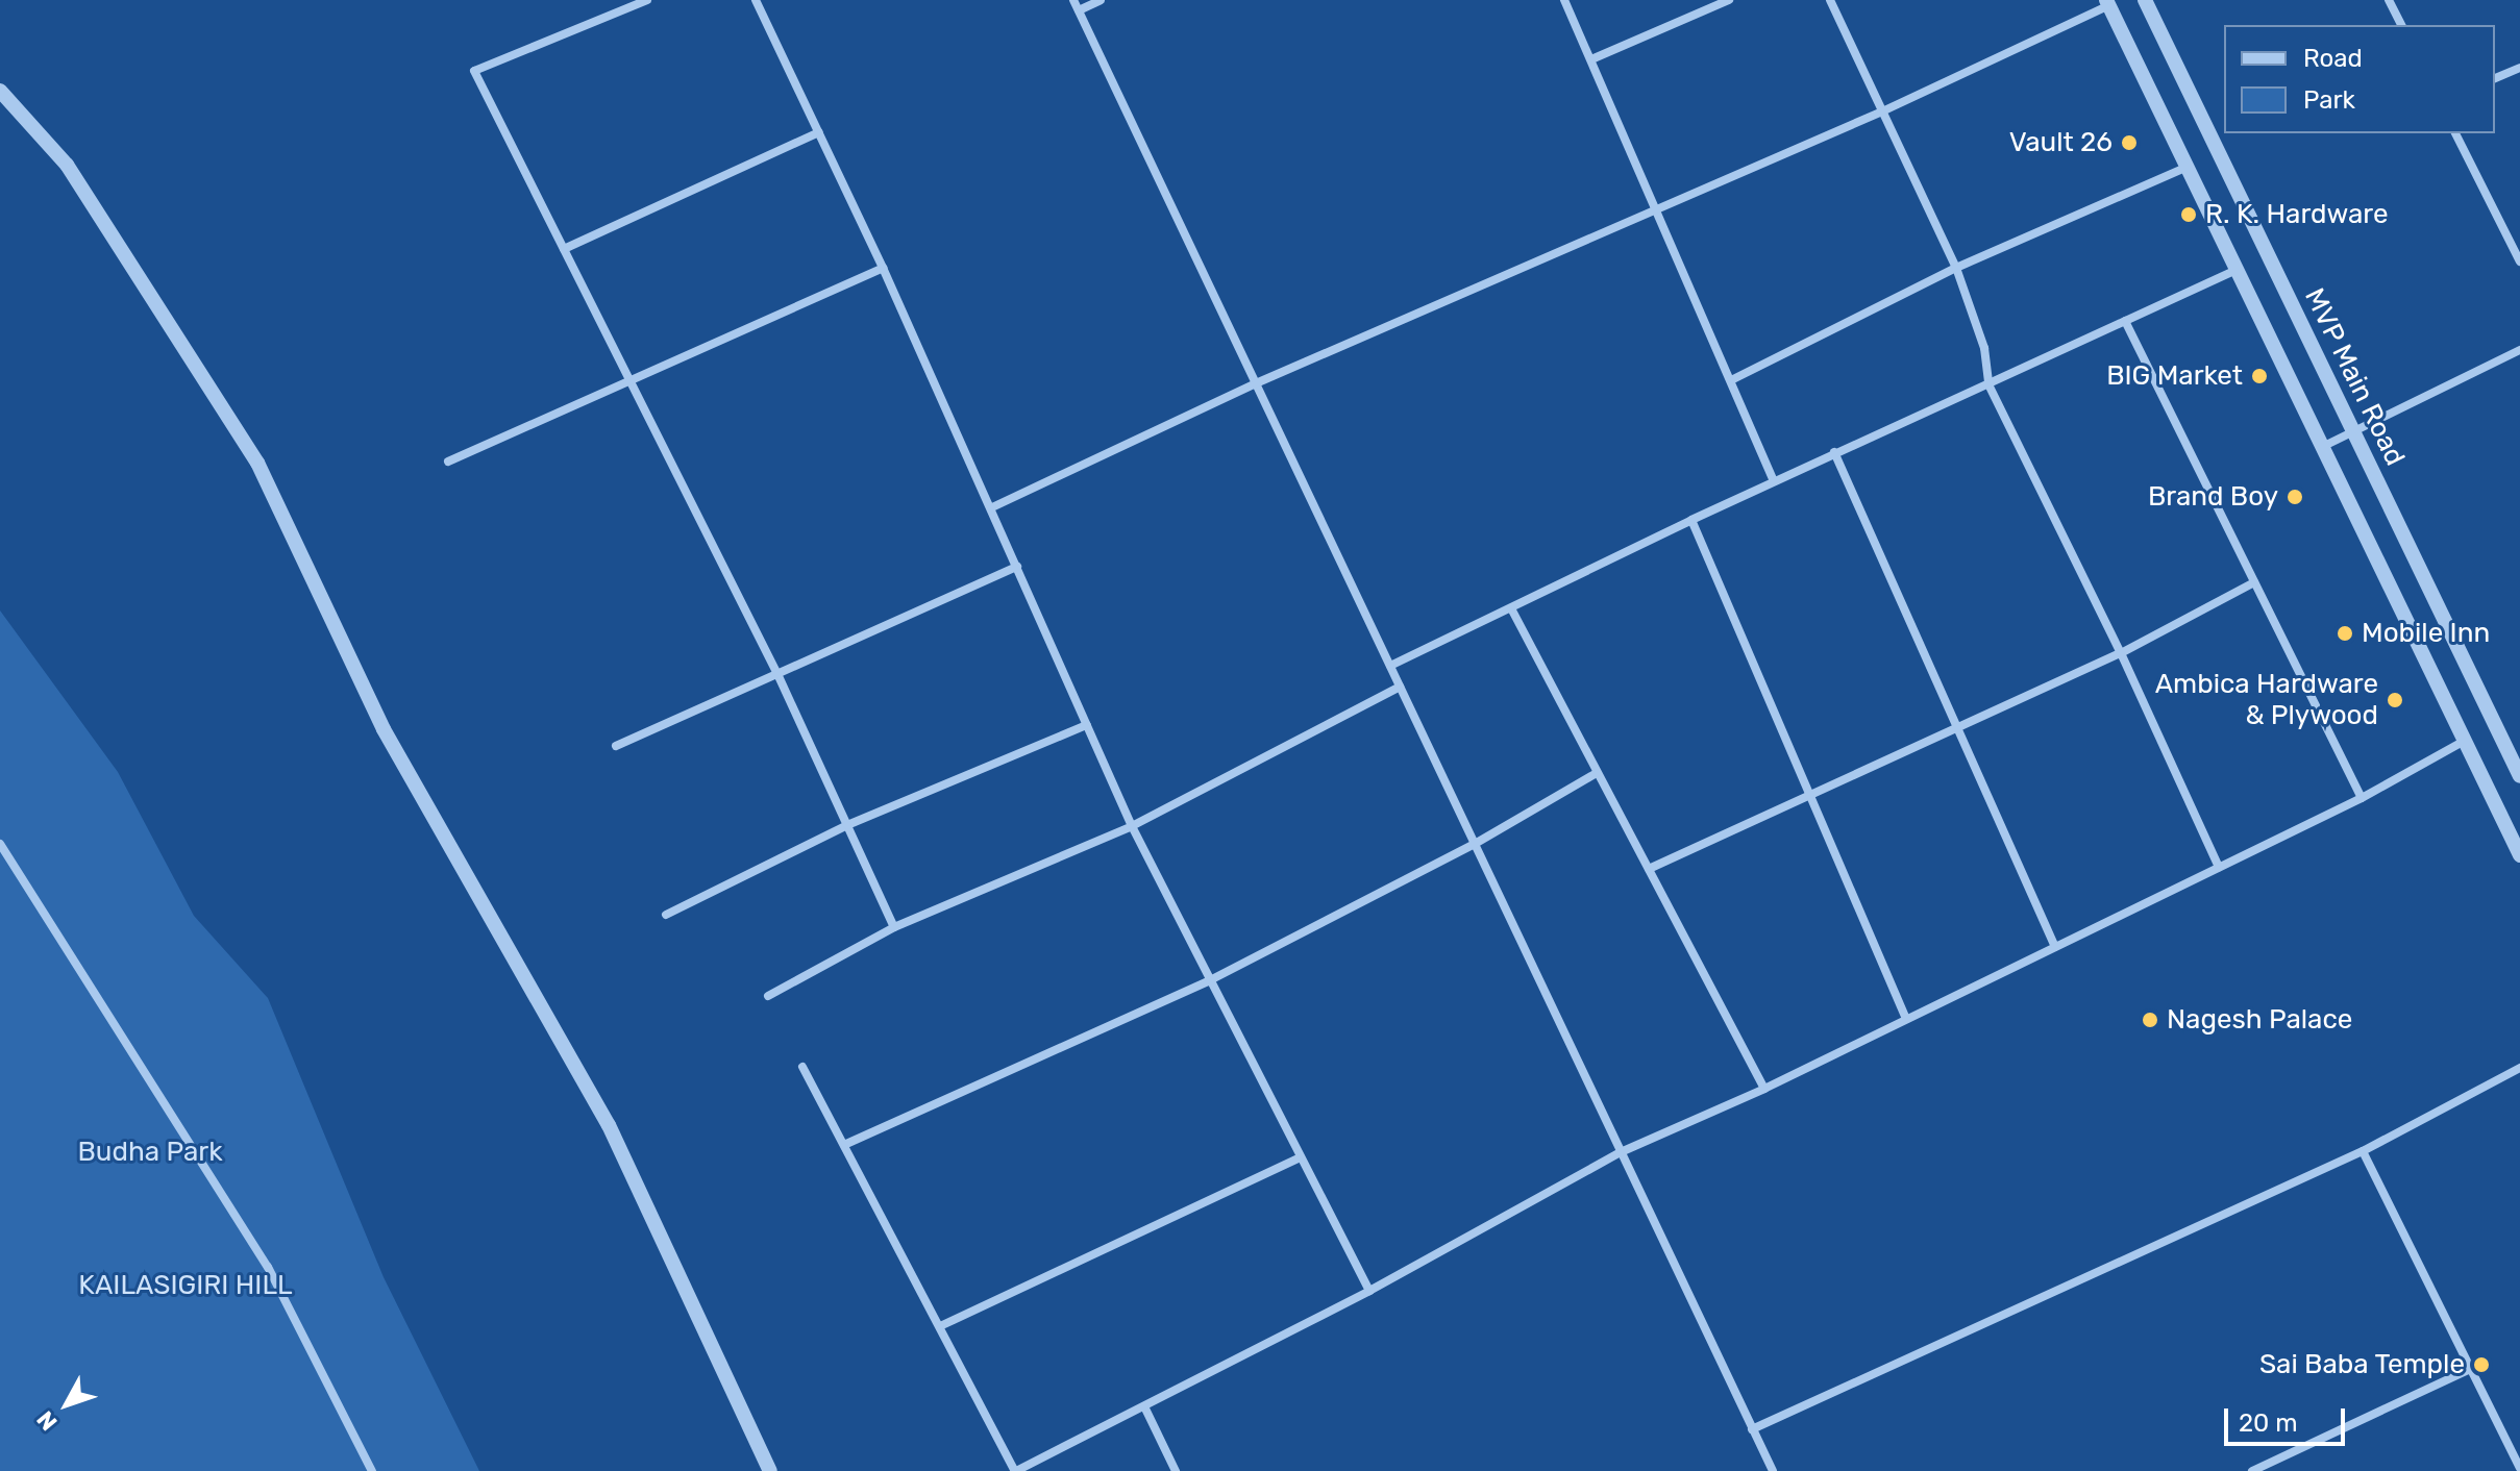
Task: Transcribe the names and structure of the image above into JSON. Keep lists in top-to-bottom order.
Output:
{
  "streets": {
    "street": ["MVP Main Road"]
  },
  "parks": ["Budha Park", "KAILASIGIRI HILL"],
  "places": [
    "Vault 26",
    "R. K. Hardware",
    "BIG Market",
    "Brand Boy",
    "Mobile Inn",
    "Ambica Hardware & Plywood",
    "Nagesh Palace",
    "Sai Baba Temple"
  ],
  "legend": ["Road", "Park"],
  "scale_bar": "20 m",
  "north": "bottom left"
}
